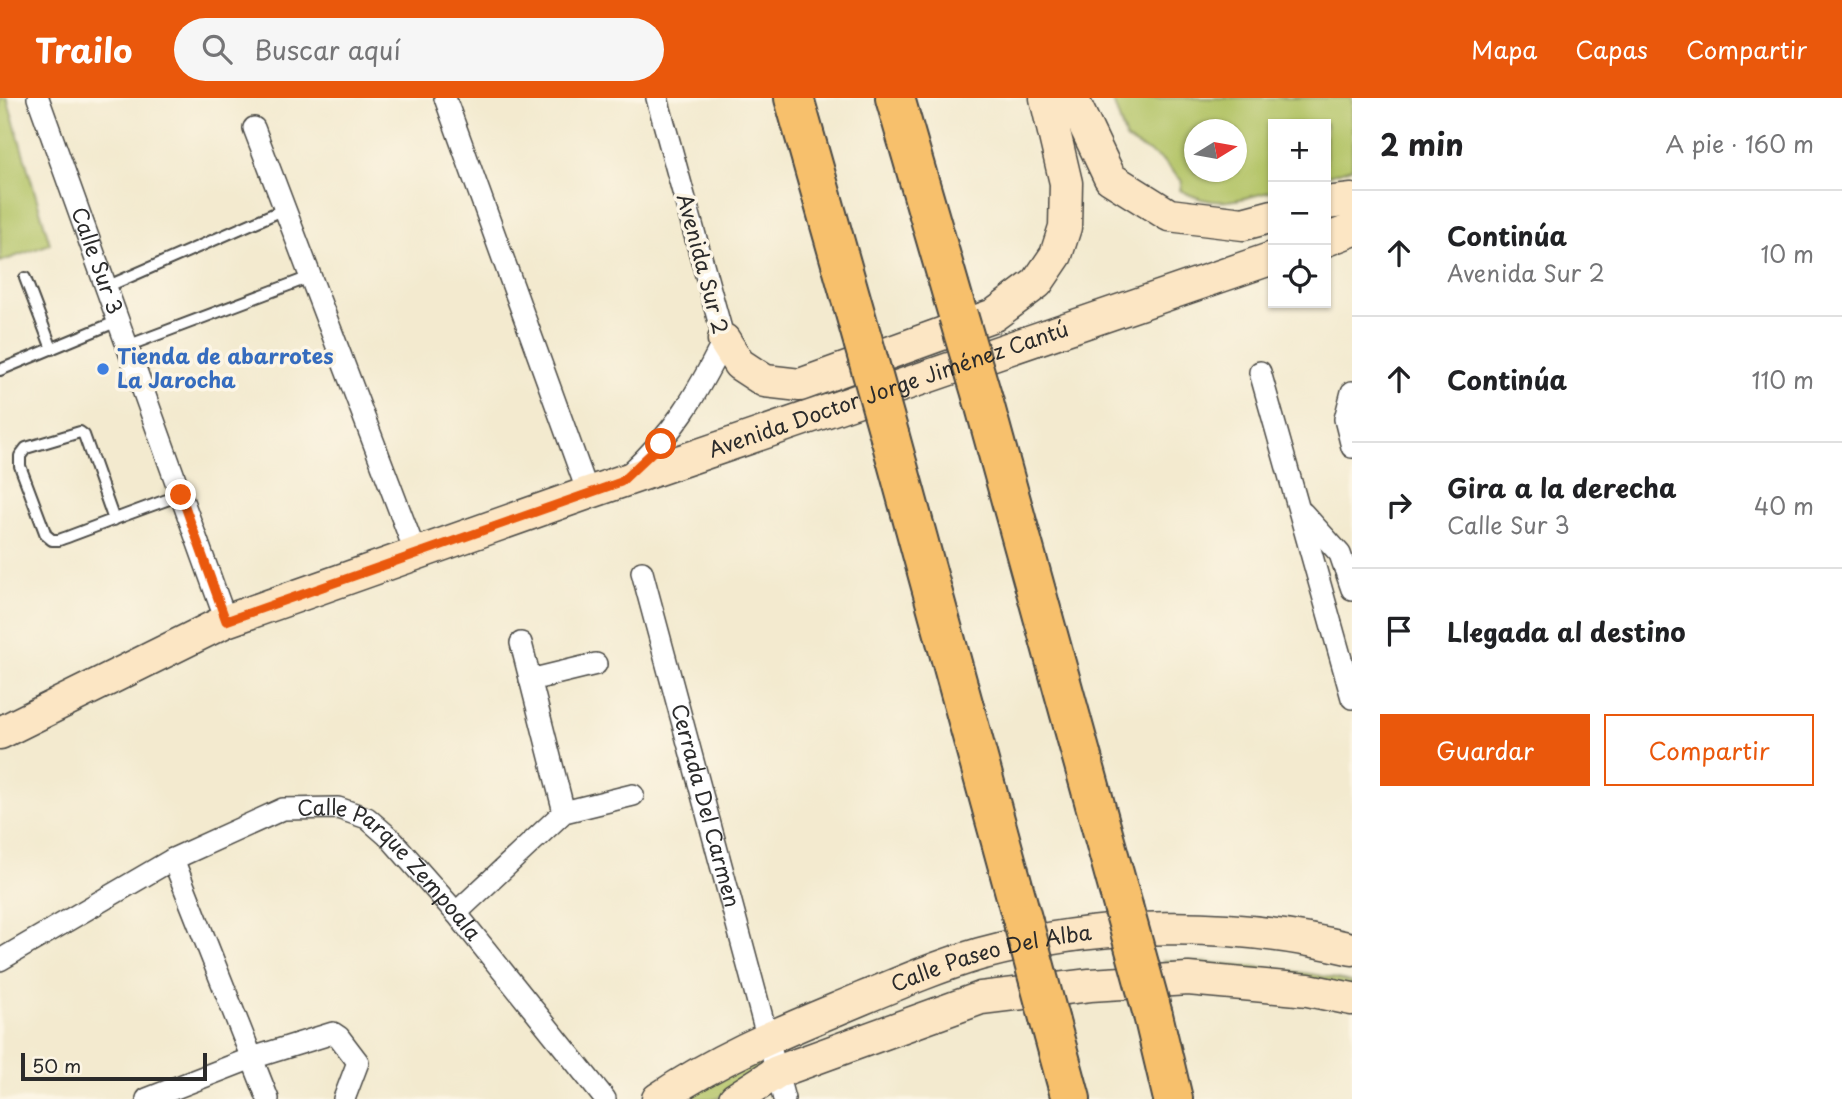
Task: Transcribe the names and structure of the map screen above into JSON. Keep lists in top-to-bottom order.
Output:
{
  "streets": {
    "main road": ["Avenida Doctor Jorge Jiménez Cantú", "Calle Paseo Del Alba"],
    "street": [
      "Calle Sur 3",
      "Avenida Sur 2",
      "Cerrada Del Carmen",
      "Calle Parque Zempoala"
    ]
  },
  "crossings": [
    ["Calle Sur 3", "Avenida Doctor Jorge Jiménez Cantú"],
    ["Avenida Sur 2", "Avenida Doctor Jorge Jiménez Cantú"],
    ["Cerrada Del Carmen", "Calle Paseo Del Alba"]
  ],
  "places": ["Tienda de abarrotes La Jarocha"],
  "scale_bar": "50 m",
  "north": "right",
  "page": {
    "header": "Trailo",
    "search": "Buscar aquí",
    "nav": ["Mapa", "Capas", "Compartir"],
    "heading": ["2 min", "A pie · 160 m"],
    "map_buttons": ["+", "−"],
    "list": [
      ["Continúa", "Avenida Sur 2", "10 m"],
      ["Continúa", "110 m"],
      ["Gira a la derecha", "Calle Sur 3", "40 m"],
      "Llegada al destino"
    ],
    "buttons": ["Guardar", "Compartir"],
    "scale": "50 m"
  }
}
